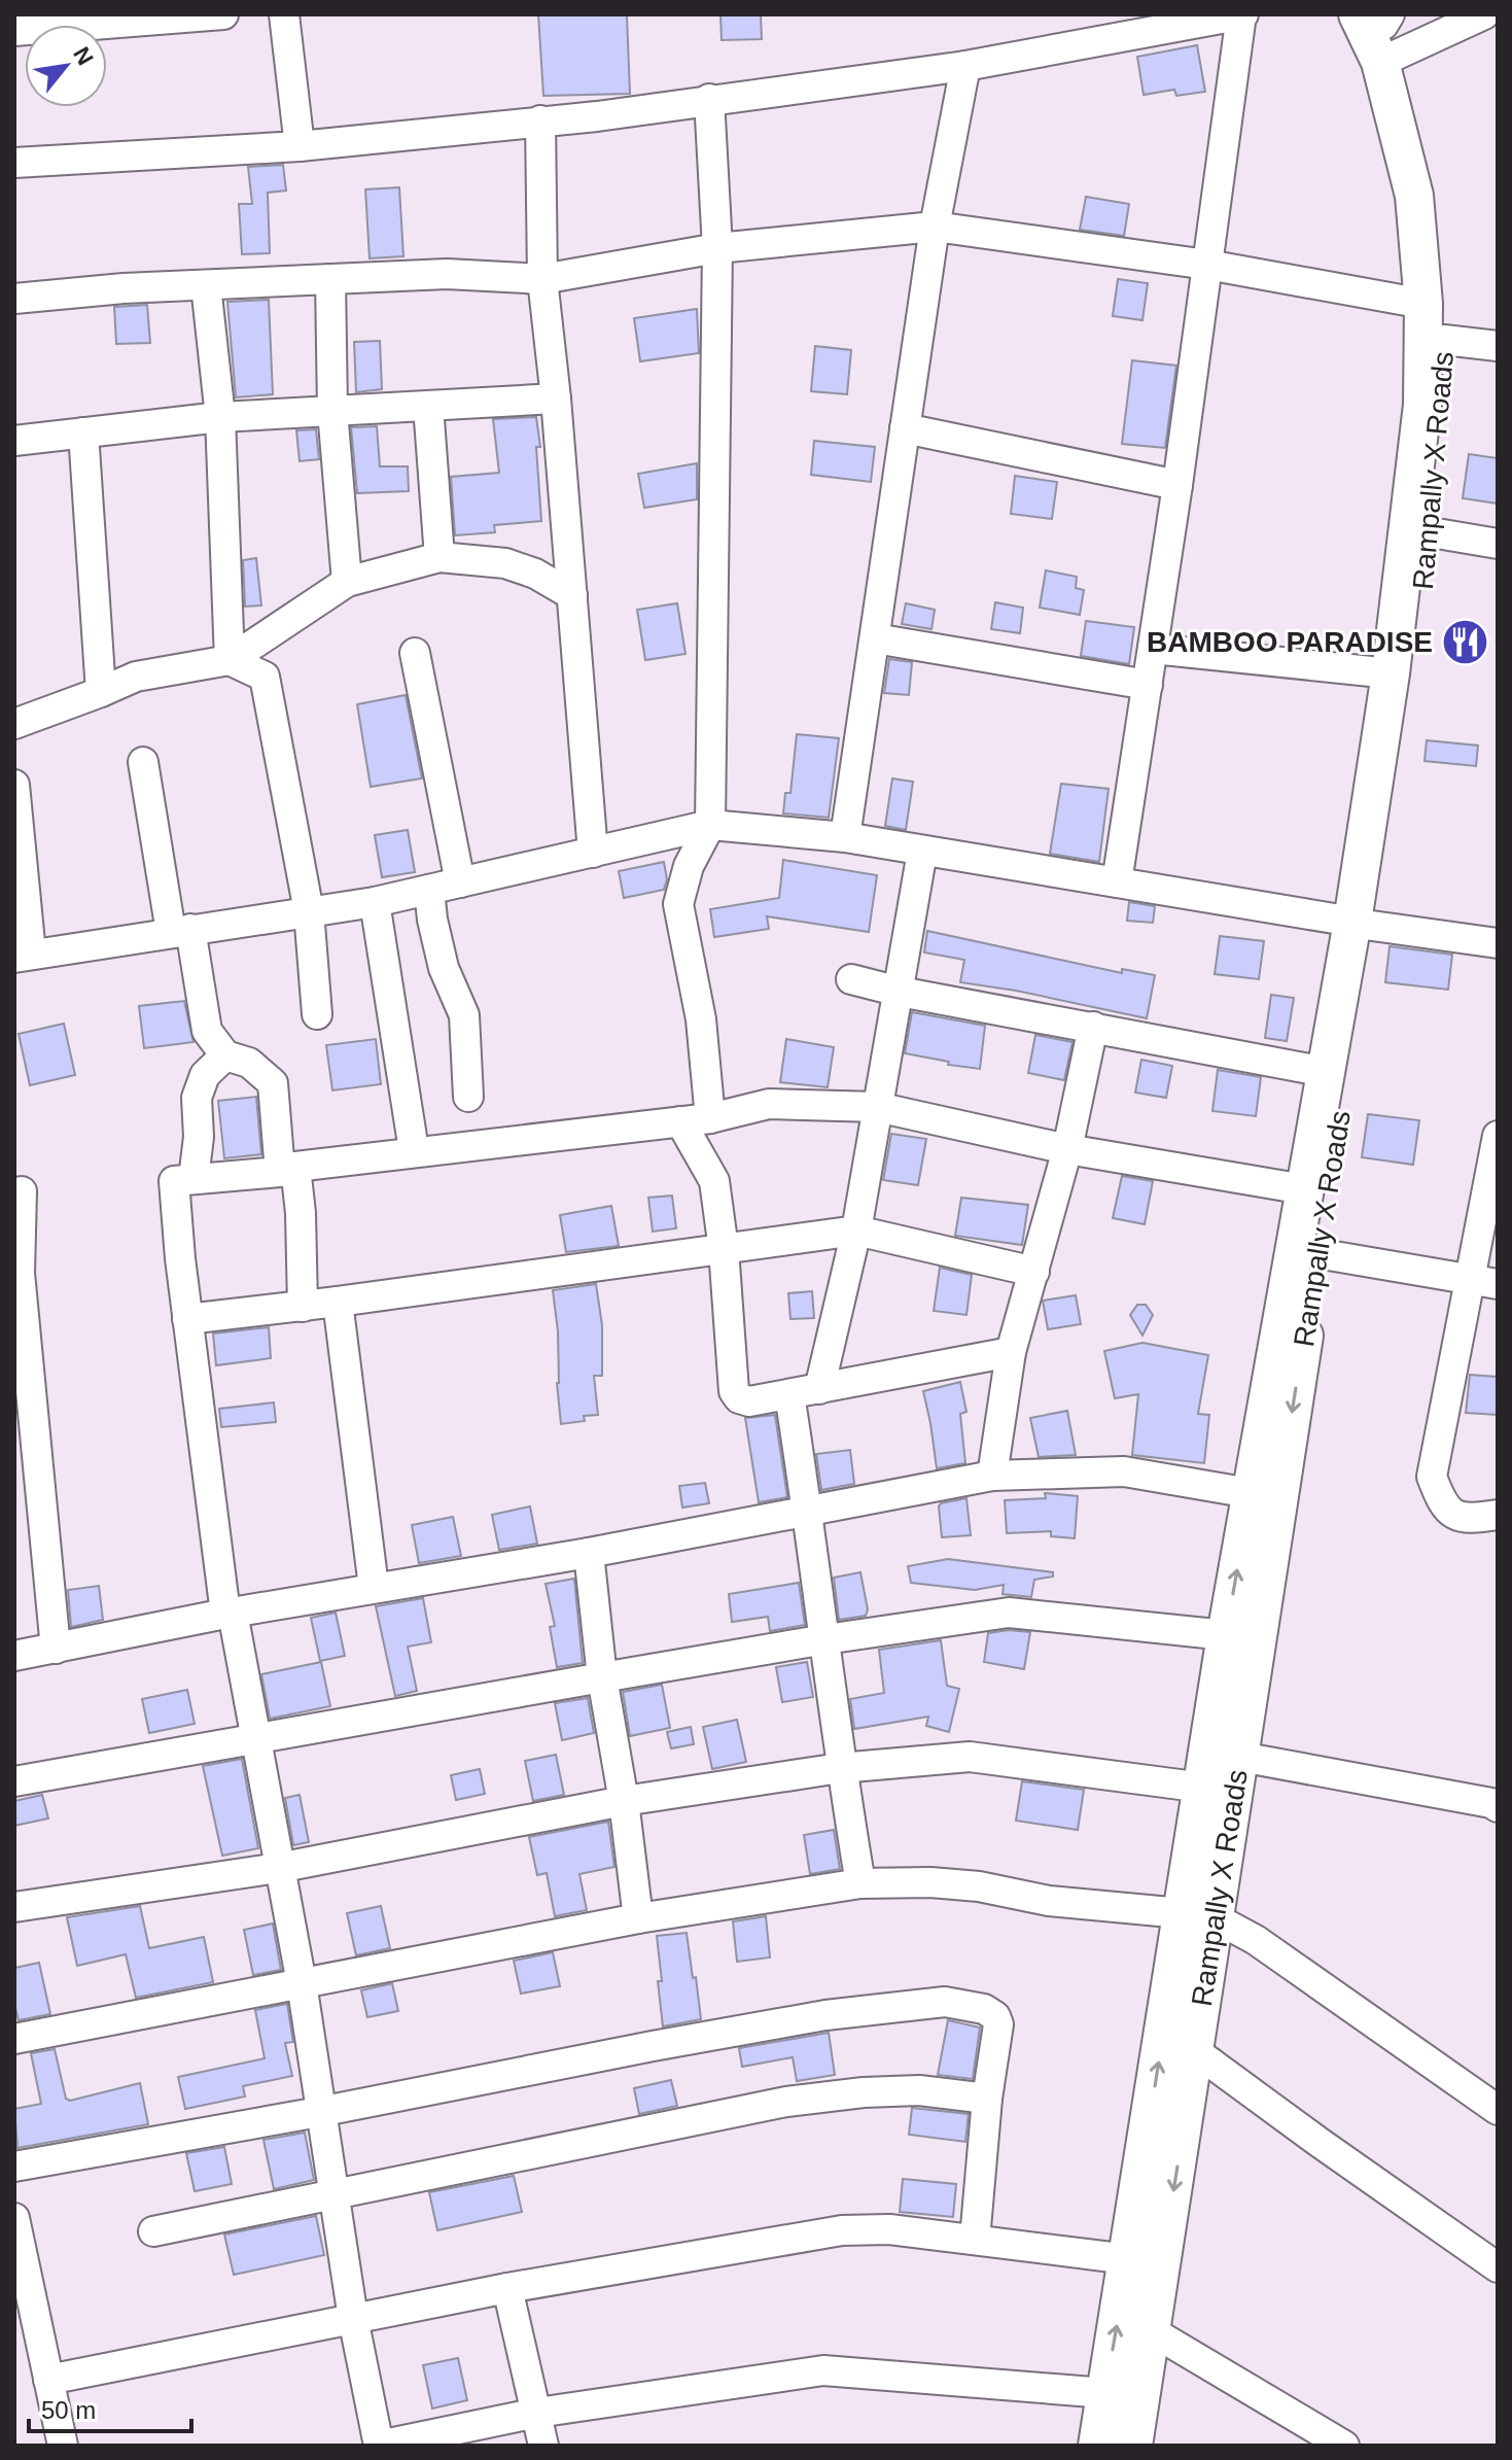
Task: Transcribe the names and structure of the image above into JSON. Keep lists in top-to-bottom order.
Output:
{
  "streets": {
    "main road": ["Rampally X Roads"]
  },
  "places": {
    "restaurant": ["BAMBOO PARADISE"]
  },
  "scale_bar": "50 m",
  "north": "top right"
}
